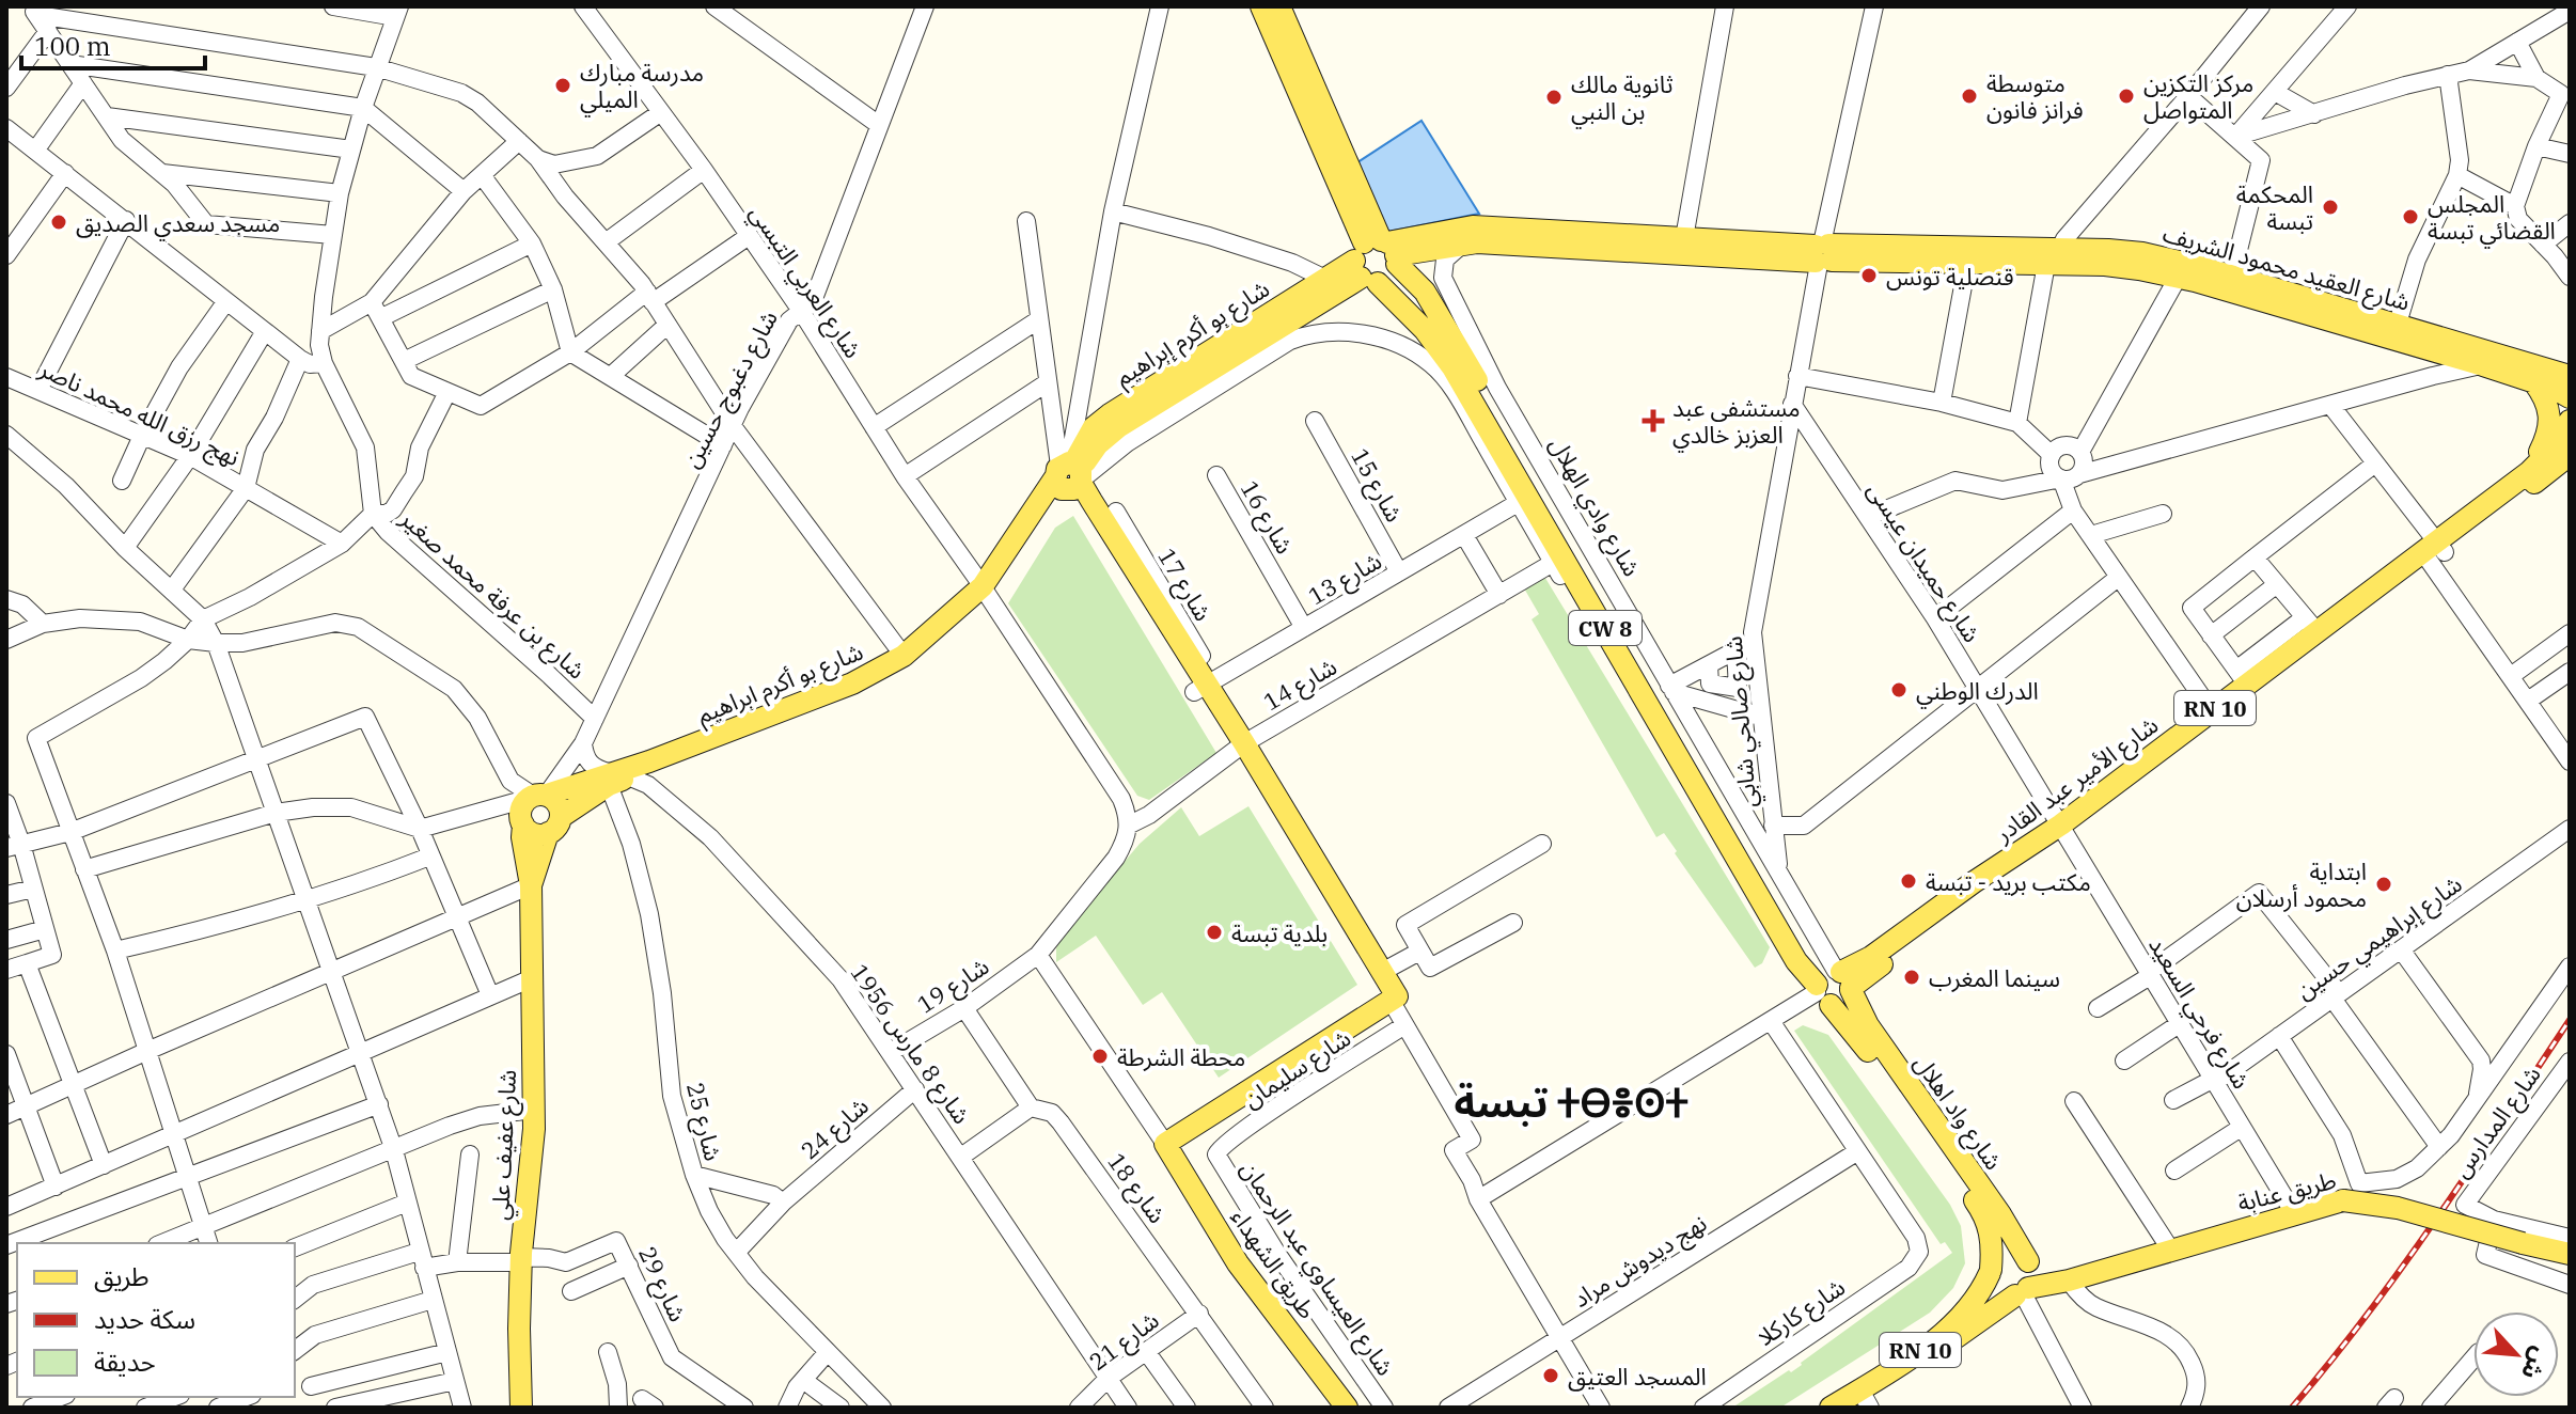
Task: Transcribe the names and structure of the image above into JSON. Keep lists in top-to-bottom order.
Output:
{
  "streets": {
    "main road": [
      "شارع العقيد محمود الشريف",
      "شارع بو أكرم إبراهيم",
      "شارع وادي الهلال",
      "CW 8",
      "شارع بو أكرم ابراهيم",
      "RN 10",
      "شارع الأمير عبد القادر",
      "شارع واد اهلال",
      "شارع عفيف علي",
      "طريق عنابة",
      "طريق الشهداء"
    ],
    "street": [
      "شارع العربي التبسي",
      "شارع دغبوج حسين",
      "نهج رزق الله محمد ناصر",
      "شارع 15",
      "شارع 16",
      "شارع حميدان عيسى",
      "شارع 13",
      "شارع 17",
      "شارع بن عرفة محمد صغير",
      "شارع 14",
      "شارع صالحي شابي",
      "شارع إبراهيمي حسين",
      "شارع 19",
      "شارع فرحي السعيد",
      "شارع 8 مارس 1956",
      "شارع سليمان",
      "شارع 25",
      "شارع المدارس",
      "شارع 24",
      "شارع 18",
      "نهج ديدوش مراد",
      "شارع العيساوي عبد الرحمان",
      "شارع 29",
      "شارع كاركلا",
      "شارع 21"
    ]
  },
  "crossings": [
    ["شارع العقيد محمود الشريف", "شارع بو أكرم إبراهيم"],
    ["شارع العقيد محمود الشريف", "شارع وادي الهلال"],
    ["شارع العقيد محمود الشريف", "شارع صالحي شابي"],
    ["شارع العربي التبسي", "شارع دغبوج حسين"],
    ["شارع العربي التبسي", "شارع بو أكرم ابراهيم"],
    ["شارع العربي التبسي", "شارع 14"],
    ["شارع بو أكرم إبراهيم", "شارع وادي الهلال"],
    ["شارع بو أكرم إبراهيم", "شارع بو أكرم ابراهيم"],
    ["شارع دغبوج حسين", "شارع بن عرفة محمد صغير"],
    ["شارع دغبوج حسين", "شارع بو أكرم ابراهيم"],
    ["شارع دغبوج حسين", "شارع عفيف علي"],
    ["شارع 15", "شارع 13"],
    ["شارع وادي الهلال", "شارع 13"],
    ["شارع وادي الهلال", "شارع بو أكرم ابراهيم"],
    ["شارع وادي الهلال", "شارع 14"],
    ["شارع وادي الهلال", "شارع صالحي شابي"],
    ["شارع وادي الهلال", "شارع الأمير عبد القادر"],
    ["شارع وادي الهلال", "شارع واد اهلال"],
    ["شارع 16", "شارع 13"],
    ["شارع حميدان عيسى", "شارع صالحي شابي"],
    ["شارع حميدان عيسى", "شارع الأمير عبد القادر"],
    ["شارع حميدان عيسى", "شارع فرحي السعيد"],
    ["شارع 13", "شارع 17"],
    ["شارع بو أكرم ابراهيم", "شارع 8 مارس 1956"],
    ["شارع بو أكرم ابراهيم", "شارع 25"],
    ["شارع بو أكرم ابراهيم", "شارع عفيف علي"],
    ["RN 10", "شارع واد اهلال"],
    ["RN 10", "طريق عنابة"],
    ["شارع الأمير عبد القادر", "شارع فرحي السعيد"],
    ["شارع الأمير عبد القادر", "شارع واد اهلال"],
    ["شارع إبراهيمي حسين", "شارع فرحي السعيد"],
    ["شارع 19", "شارع 8 مارس 1956"],
    ["شارع 19", "شارع 18"],
    ["شارع 19", "طريق الشهداء"],
    ["شارع فرحي السعيد", "طريق عنابة"],
    ["شارع 8 مارس 1956", "شارع 25"],
    ["شارع 8 مارس 1956", "شارع 24"],
    ["شارع 8 مارس 1956", "شارع 21"],
    ["شارع سليمان", "شارع العيساوي عبد الرحمان"],
    ["شارع واد اهلال", "طريق عنابة"],
    ["شارع 25", "شارع 24"],
    ["شارع عفيف علي", "شارع 29"],
    ["شارع 18", "شارع 21"],
    ["نهج ديدوش مراد", "شارع كاركلا"]
  ],
  "districts": ["تبسة ⵜⴱⴻⵙⵜ"],
  "places": {
    "other": [
      "مدرسة مبارك الميلي",
      "متوسطة فرانز فانون",
      "مركز التكزين المتواصل",
      "ثانوية مالك بن النبي",
      "المحكمة تبسة",
      "المجلس القضائي تبسة",
      "مسجد سعدي الصديق",
      "قنصلية تونس",
      "الدرك الوطني",
      "مكتب بريد - تبسة",
      "ابتداية محمود أرسلان",
      "بلدية تبسة",
      "سينما المغرب",
      "محطة الشرطة",
      "المسجد العتيق"
    ],
    "health": ["مستشفى عبد العزبز خالدي"]
  },
  "legend": ["طريق", "سكة حديد", "حديقة"],
  "scale_bar": "100 m",
  "north": "bottom right"
}
